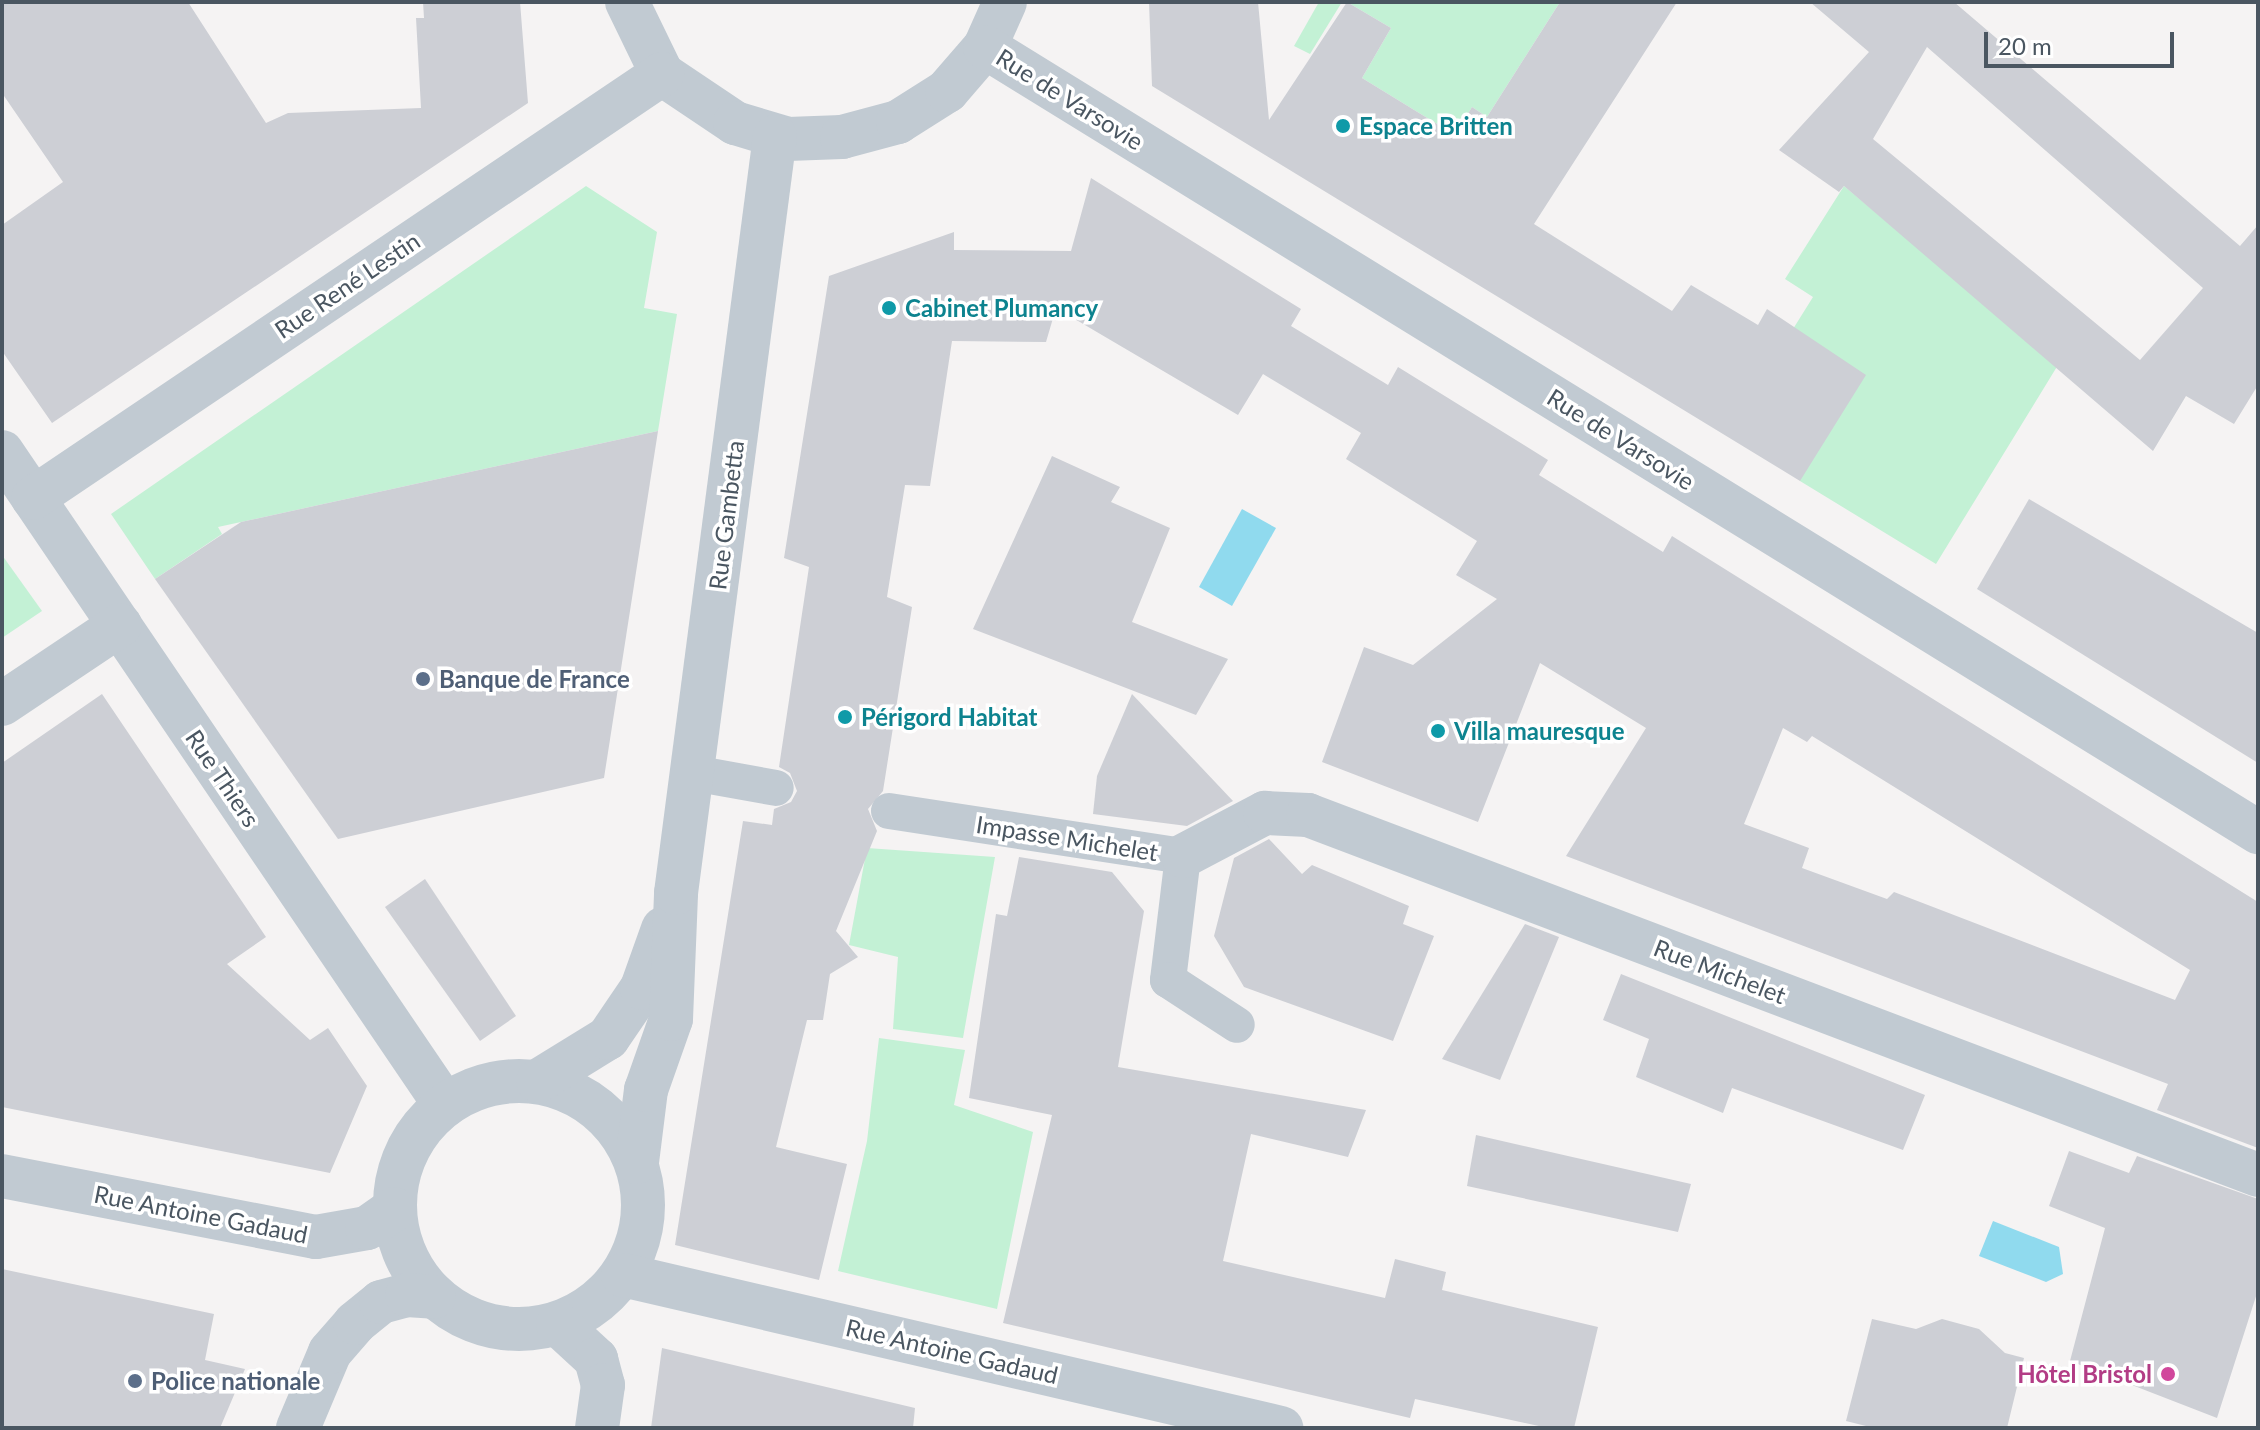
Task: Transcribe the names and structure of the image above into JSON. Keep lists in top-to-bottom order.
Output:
{
  "streets": {
    "street": [
      "Rue de Varsovie",
      "Rue René Lestin",
      "Rue Gambetta",
      "Rue Thiers",
      "Rue Michelet",
      "Rue Antoine Gadaud"
    ],
    "lane": ["Impasse Michelet"]
  },
  "crossings": [
    ["Rue René Lestin", "Rue Thiers"],
    ["Rue Gambetta", "Rue Thiers"],
    ["Rue Gambetta", "Rue Antoine Gadaud"],
    ["Rue Thiers", "Rue Antoine Gadaud"],
    ["Impasse Michelet", "Rue Michelet"]
  ],
  "places": [
    "Espace Britten",
    "Cabinet Plumancy",
    "Banque de France",
    "Périgord Habitat",
    "Villa mauresque",
    "Hôtel Bristol",
    "Police nationale"
  ],
  "scale_bar": "20 m"
}
